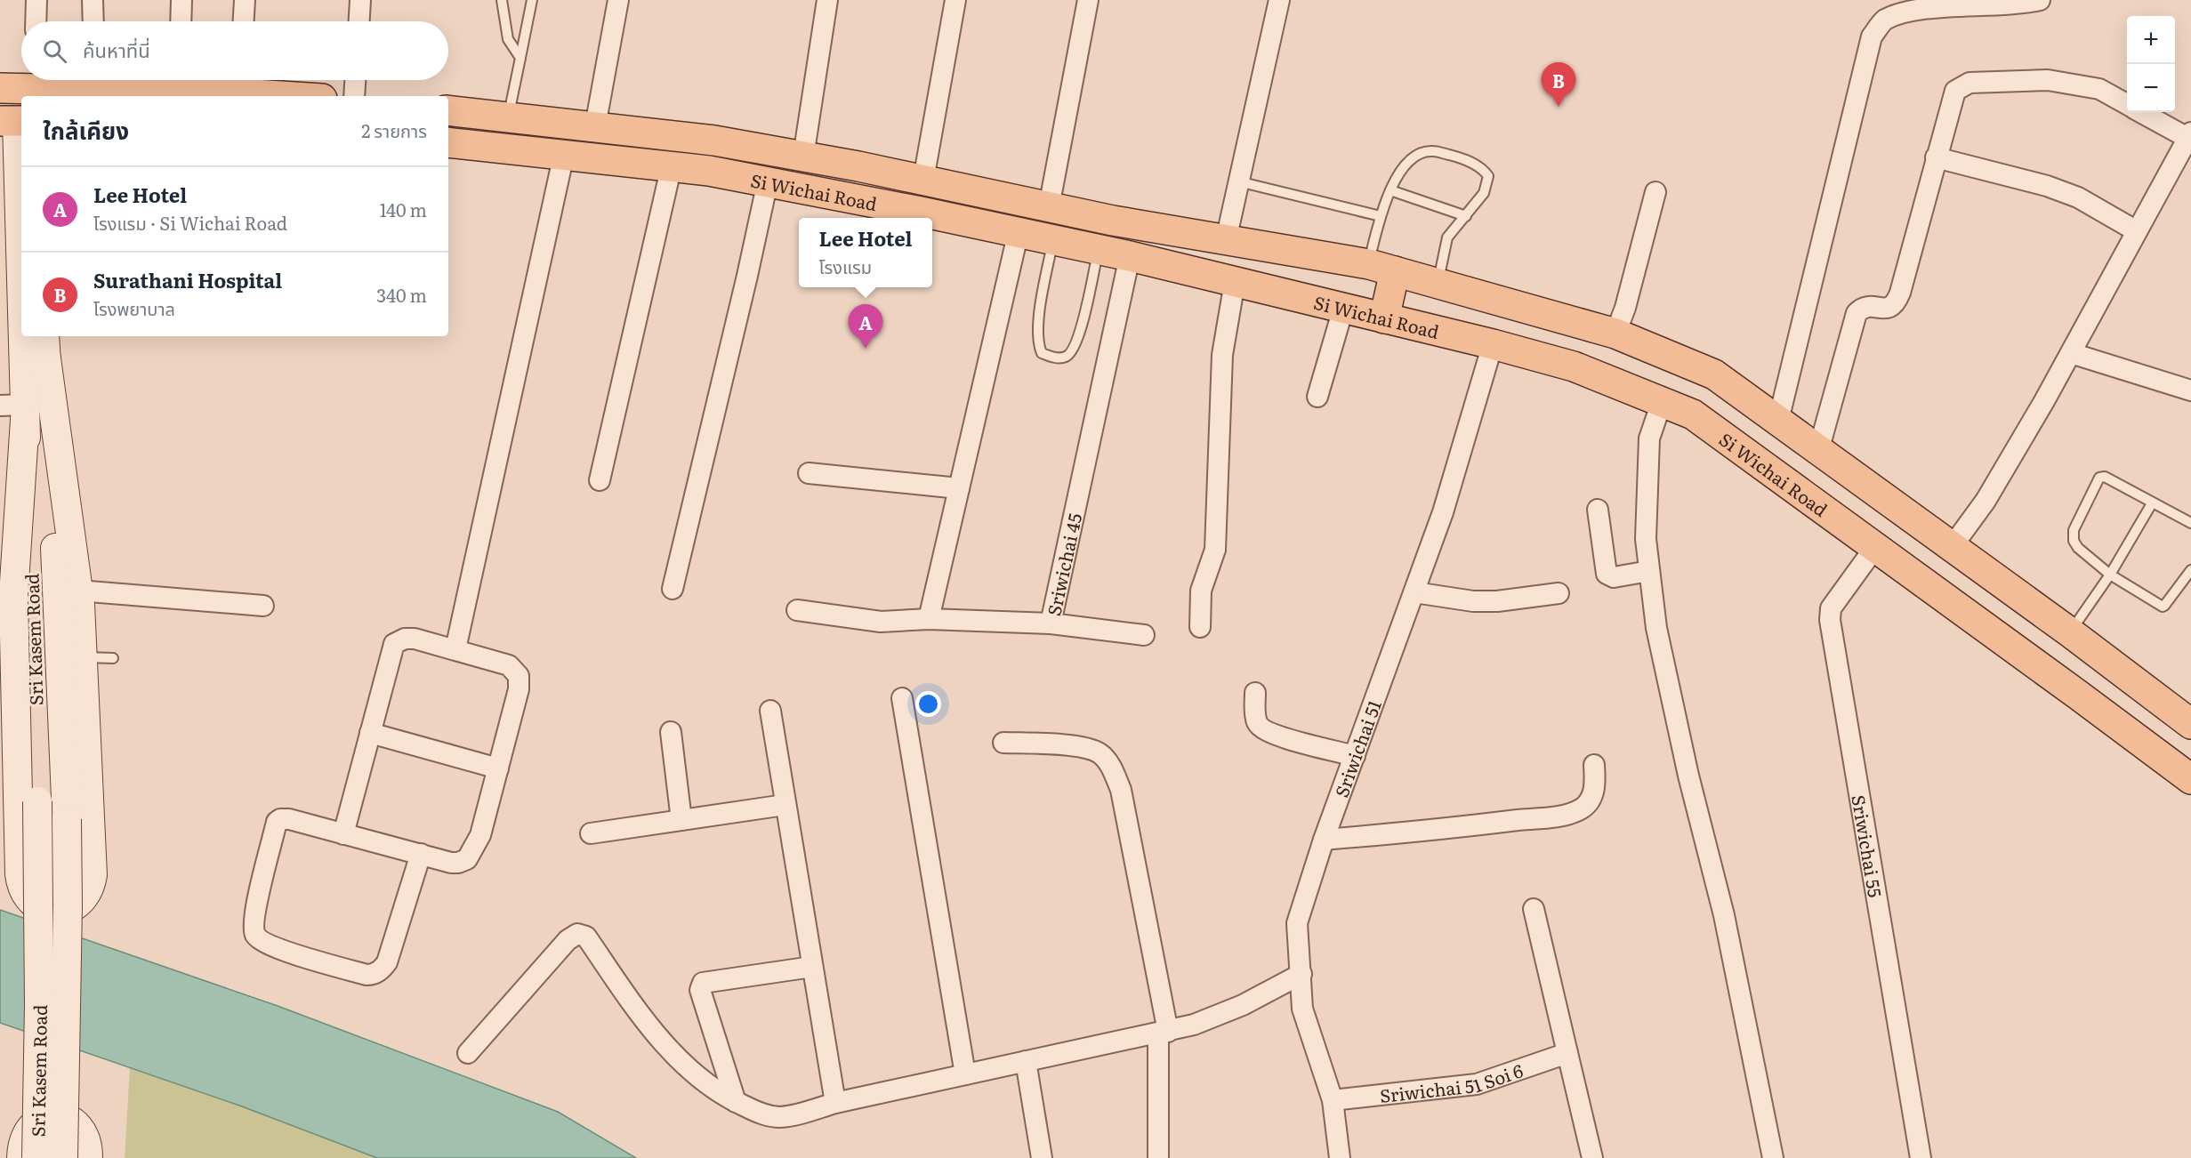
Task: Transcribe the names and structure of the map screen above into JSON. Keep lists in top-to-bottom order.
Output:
{
  "streets": {
    "main road": ["Si Wichai Road", "Sri Kasem Road"],
    "street": [
      "Sriwichai 45",
      "Sriwichai 51",
      "Sriwichai 55",
      "Sriwichai 51 Soi 6"
    ]
  },
  "crossings": [
    ["Si Wichai Road", "Sriwichai 45"],
    ["Si Wichai Road", "Sriwichai 51"],
    ["Si Wichai Road", "Sriwichai 55"],
    ["Sriwichai 51", "Sriwichai 51 Soi 6"]
  ],
  "page": {
    "map_buttons": ["+", "−"],
    "search": "ค้นหาที่นี่",
    "pins": ["B", "A"],
    "heading": ["ใกล้เคียง", "2 รายการ"],
    "list": [
      {
        "mark": "A",
        "name": "Lee Hotel",
        "note": "โรงแรม · Si Wichai Road",
        "value": "140 m"
      },
      {
        "mark": "B",
        "name": "Surathani Hospital",
        "note": "โรงพยาบาล",
        "value": "340 m"
      }
    ],
    "popup": ["Lee Hotel", "โรงแรม"]
  }
}
